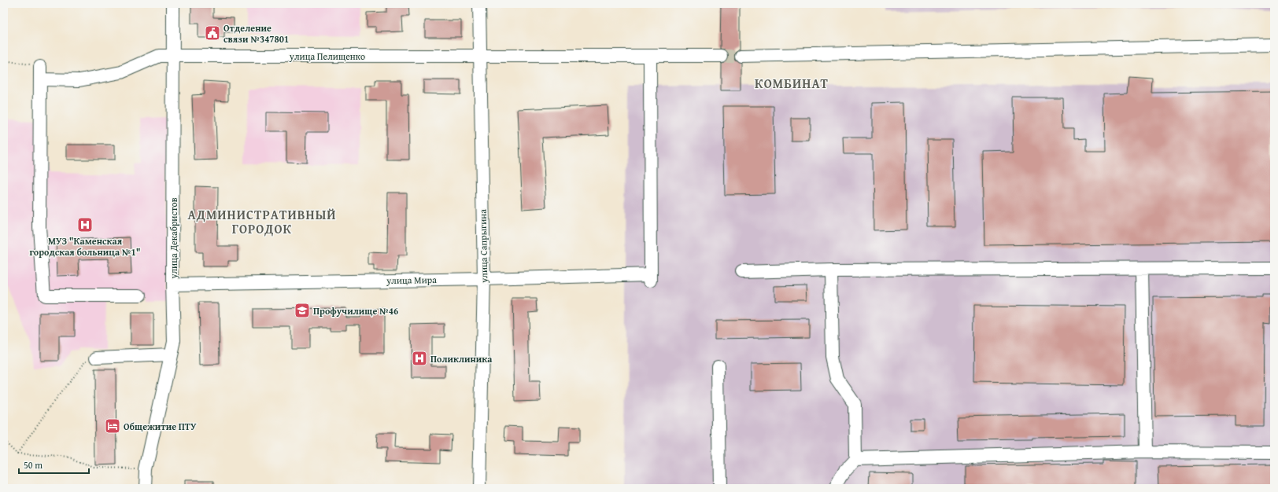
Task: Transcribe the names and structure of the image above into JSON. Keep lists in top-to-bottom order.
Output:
{
  "streets": {
    "street": [
      "улица Пелищенко",
      "улица Декабристов",
      "улица Сапрыгина",
      "улица Мира"
    ]
  },
  "crossings": [
    ["улица Пелищенко", "улица Декабристов"],
    ["улица Пелищенко", "улица Сапрыгина"],
    ["улица Пелищенко", "улица Мира"],
    ["улица Декабристов", "улица Мира"],
    ["улица Сапрыгина", "улица Мира"]
  ],
  "districts": ["КОМБИНАТ", "АДМИНИСТРАТИВНЫЙ ГОРОДОК"],
  "places": {
    "public building": ["Отделение связи №347801"],
    "hospital": ["МУЗ \"Каменская городская больница №1\"", "Поликлиника"],
    "school or university": ["Профучилище №46"],
    "hotel": ["Общежитие ПТУ"]
  },
  "scale_bar": "50 m"
}
